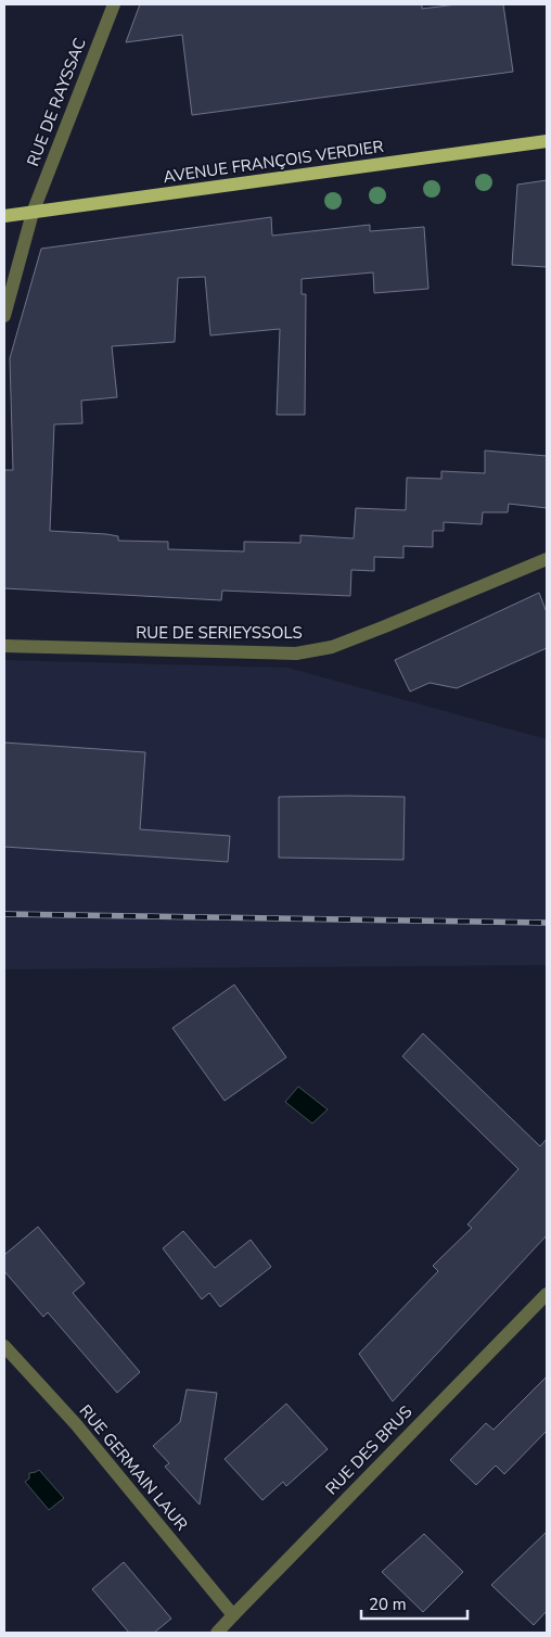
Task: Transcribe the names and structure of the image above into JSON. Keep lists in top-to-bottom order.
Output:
{
  "streets": {
    "main road": ["AVENUE FRANÇOIS VERDIER"],
    "street": [
      "RUE DE RAYSSAC",
      "RUE DE SERIEYSSOLS",
      "RUE DES BRUS",
      "RUE GERMAIN LAUR"
    ]
  },
  "crossings": [
    ["RUE DE RAYSSAC", "AVENUE FRANÇOIS VERDIER"],
    ["RUE DES BRUS", "RUE GERMAIN LAUR"]
  ],
  "scale_bar": "20 m"
}
